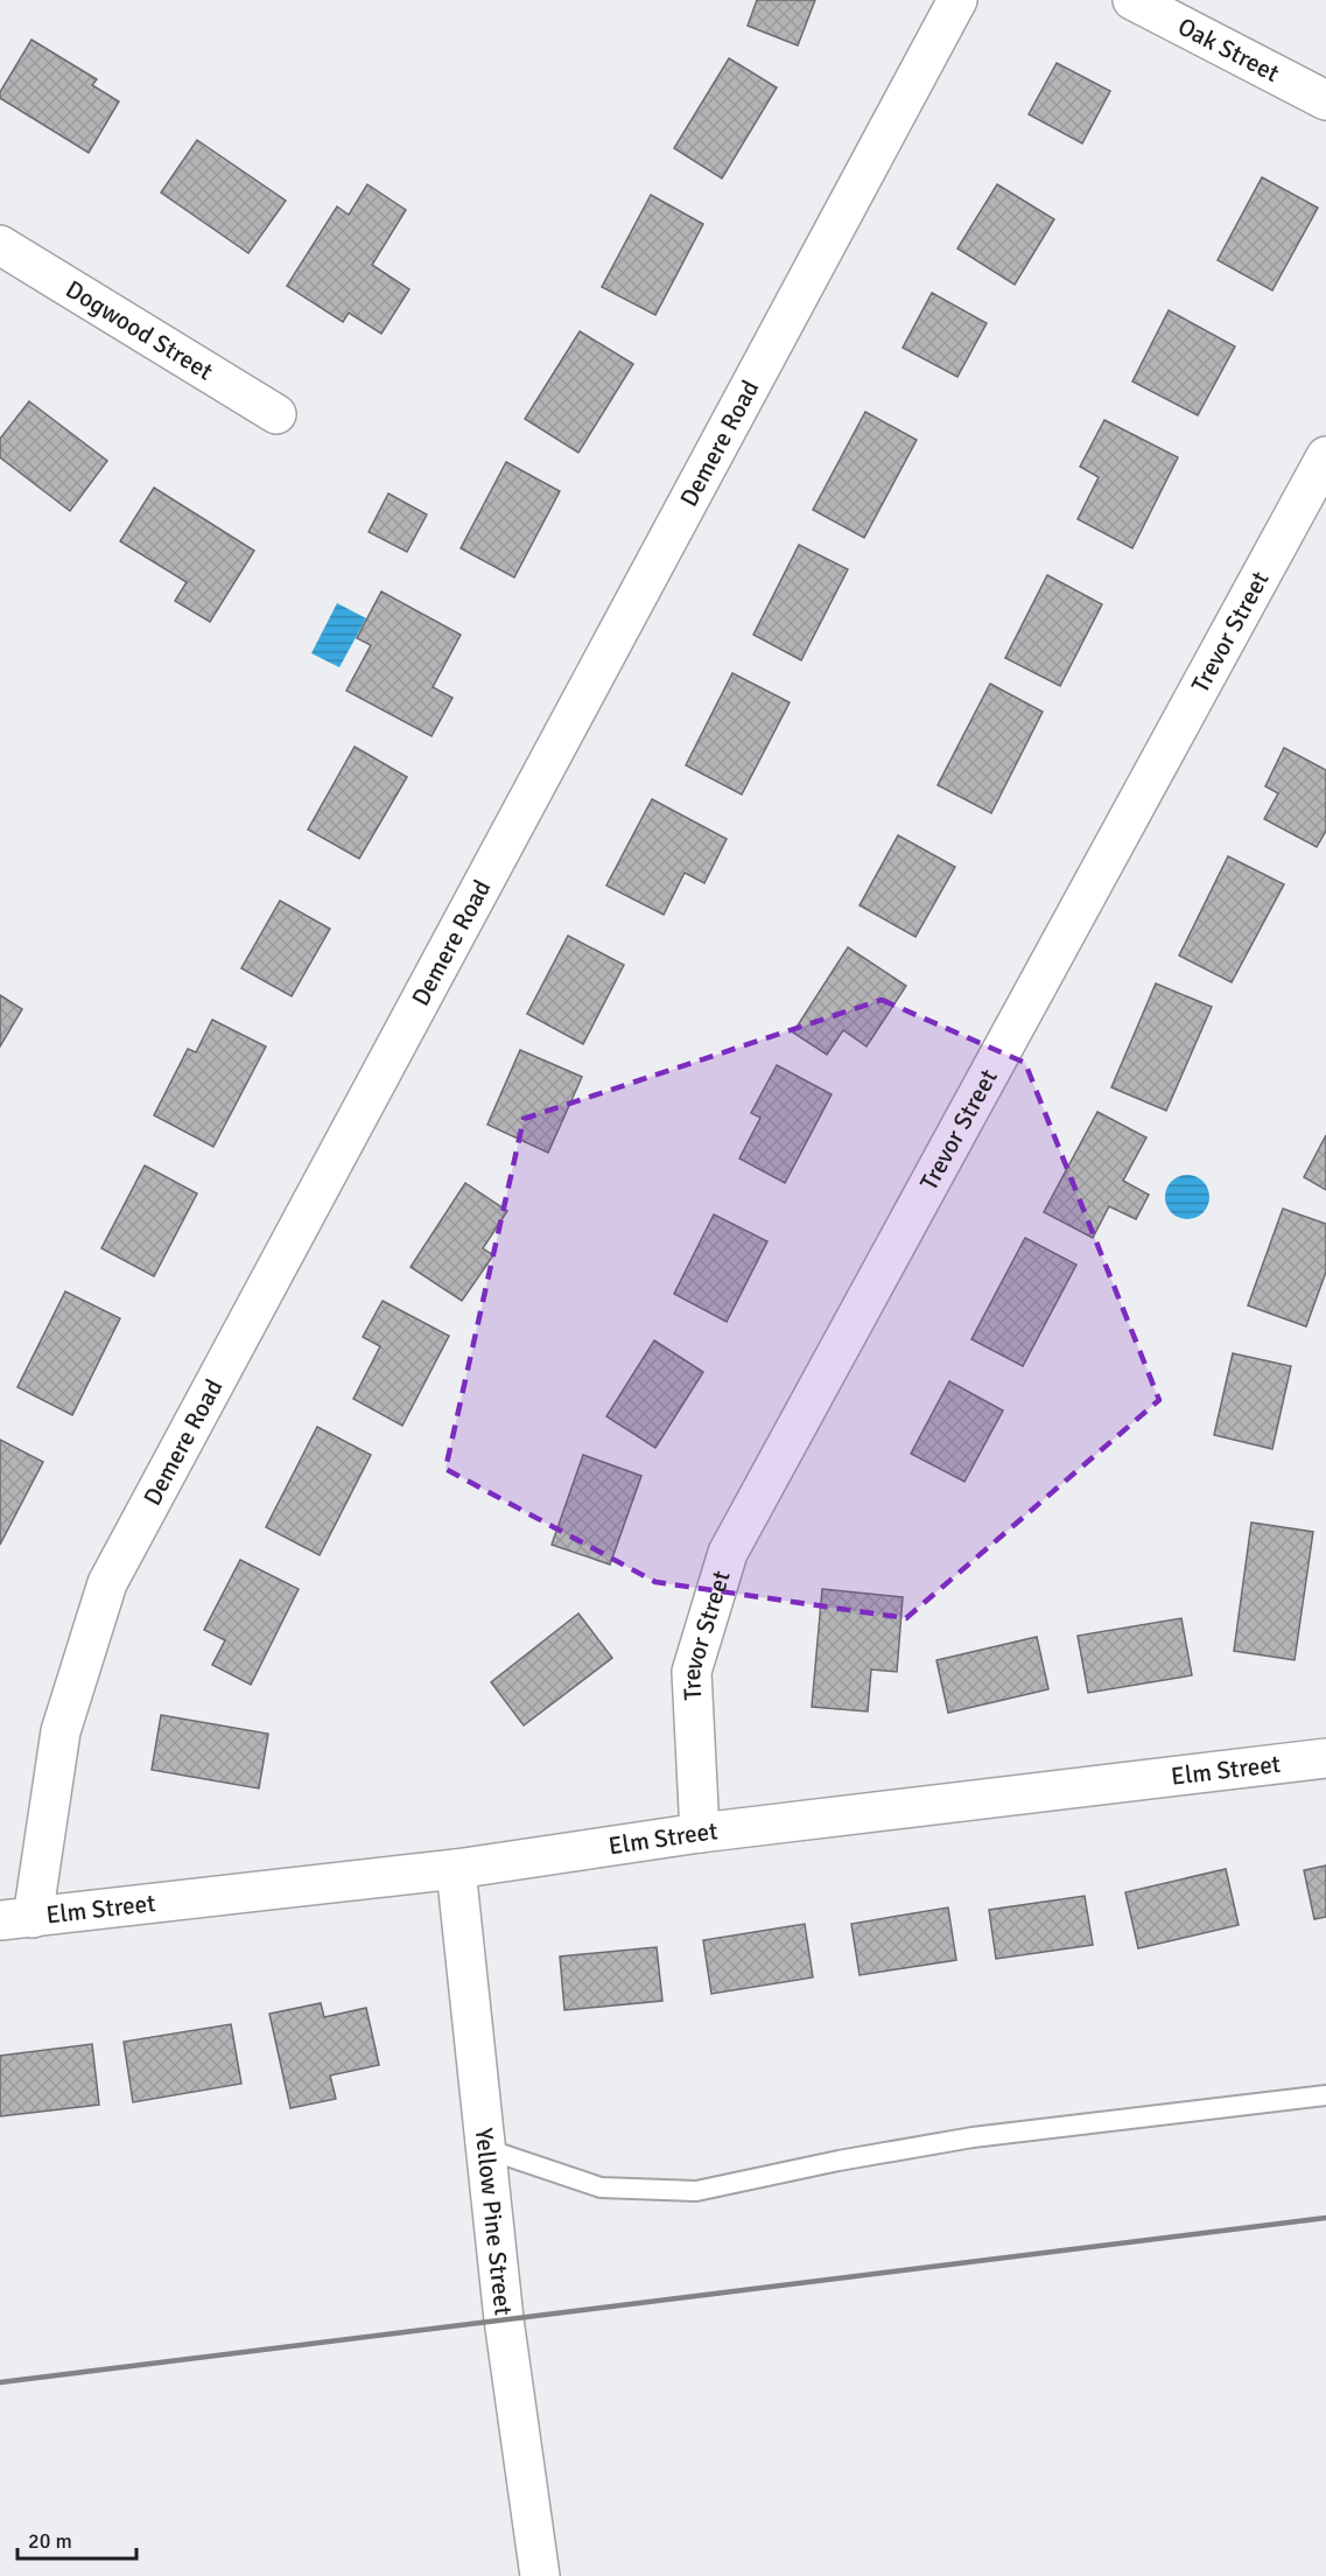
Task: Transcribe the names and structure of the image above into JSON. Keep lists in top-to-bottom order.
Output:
{
  "streets": {
    "street": [
      "Oak Street",
      "Dogwood Street",
      "Demere Road",
      "Trevor Street",
      "Elm Street",
      "Yellow Pine Street"
    ]
  },
  "crossings": [
    ["Demere Road", "Elm Street"],
    ["Trevor Street", "Elm Street"],
    ["Elm Street", "Yellow Pine Street"]
  ],
  "scale_bar": "20 m"
}
